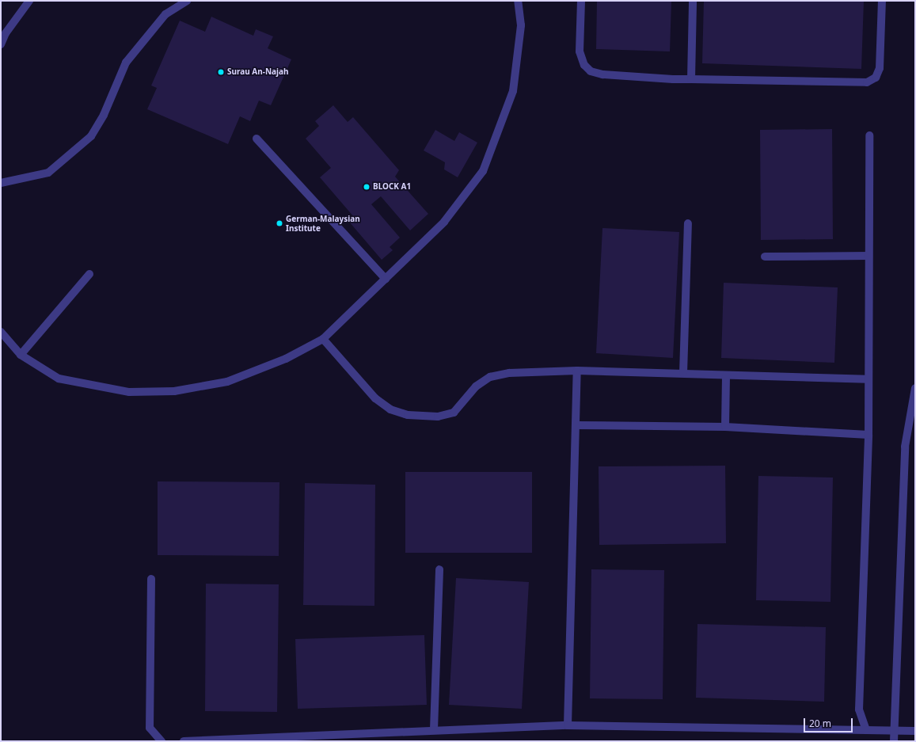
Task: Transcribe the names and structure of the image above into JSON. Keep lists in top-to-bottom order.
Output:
{
  "places": ["Surau An-Najah", "BLOCK A1", "German-Malaysian Institute"],
  "scale_bar": "20 m"
}
